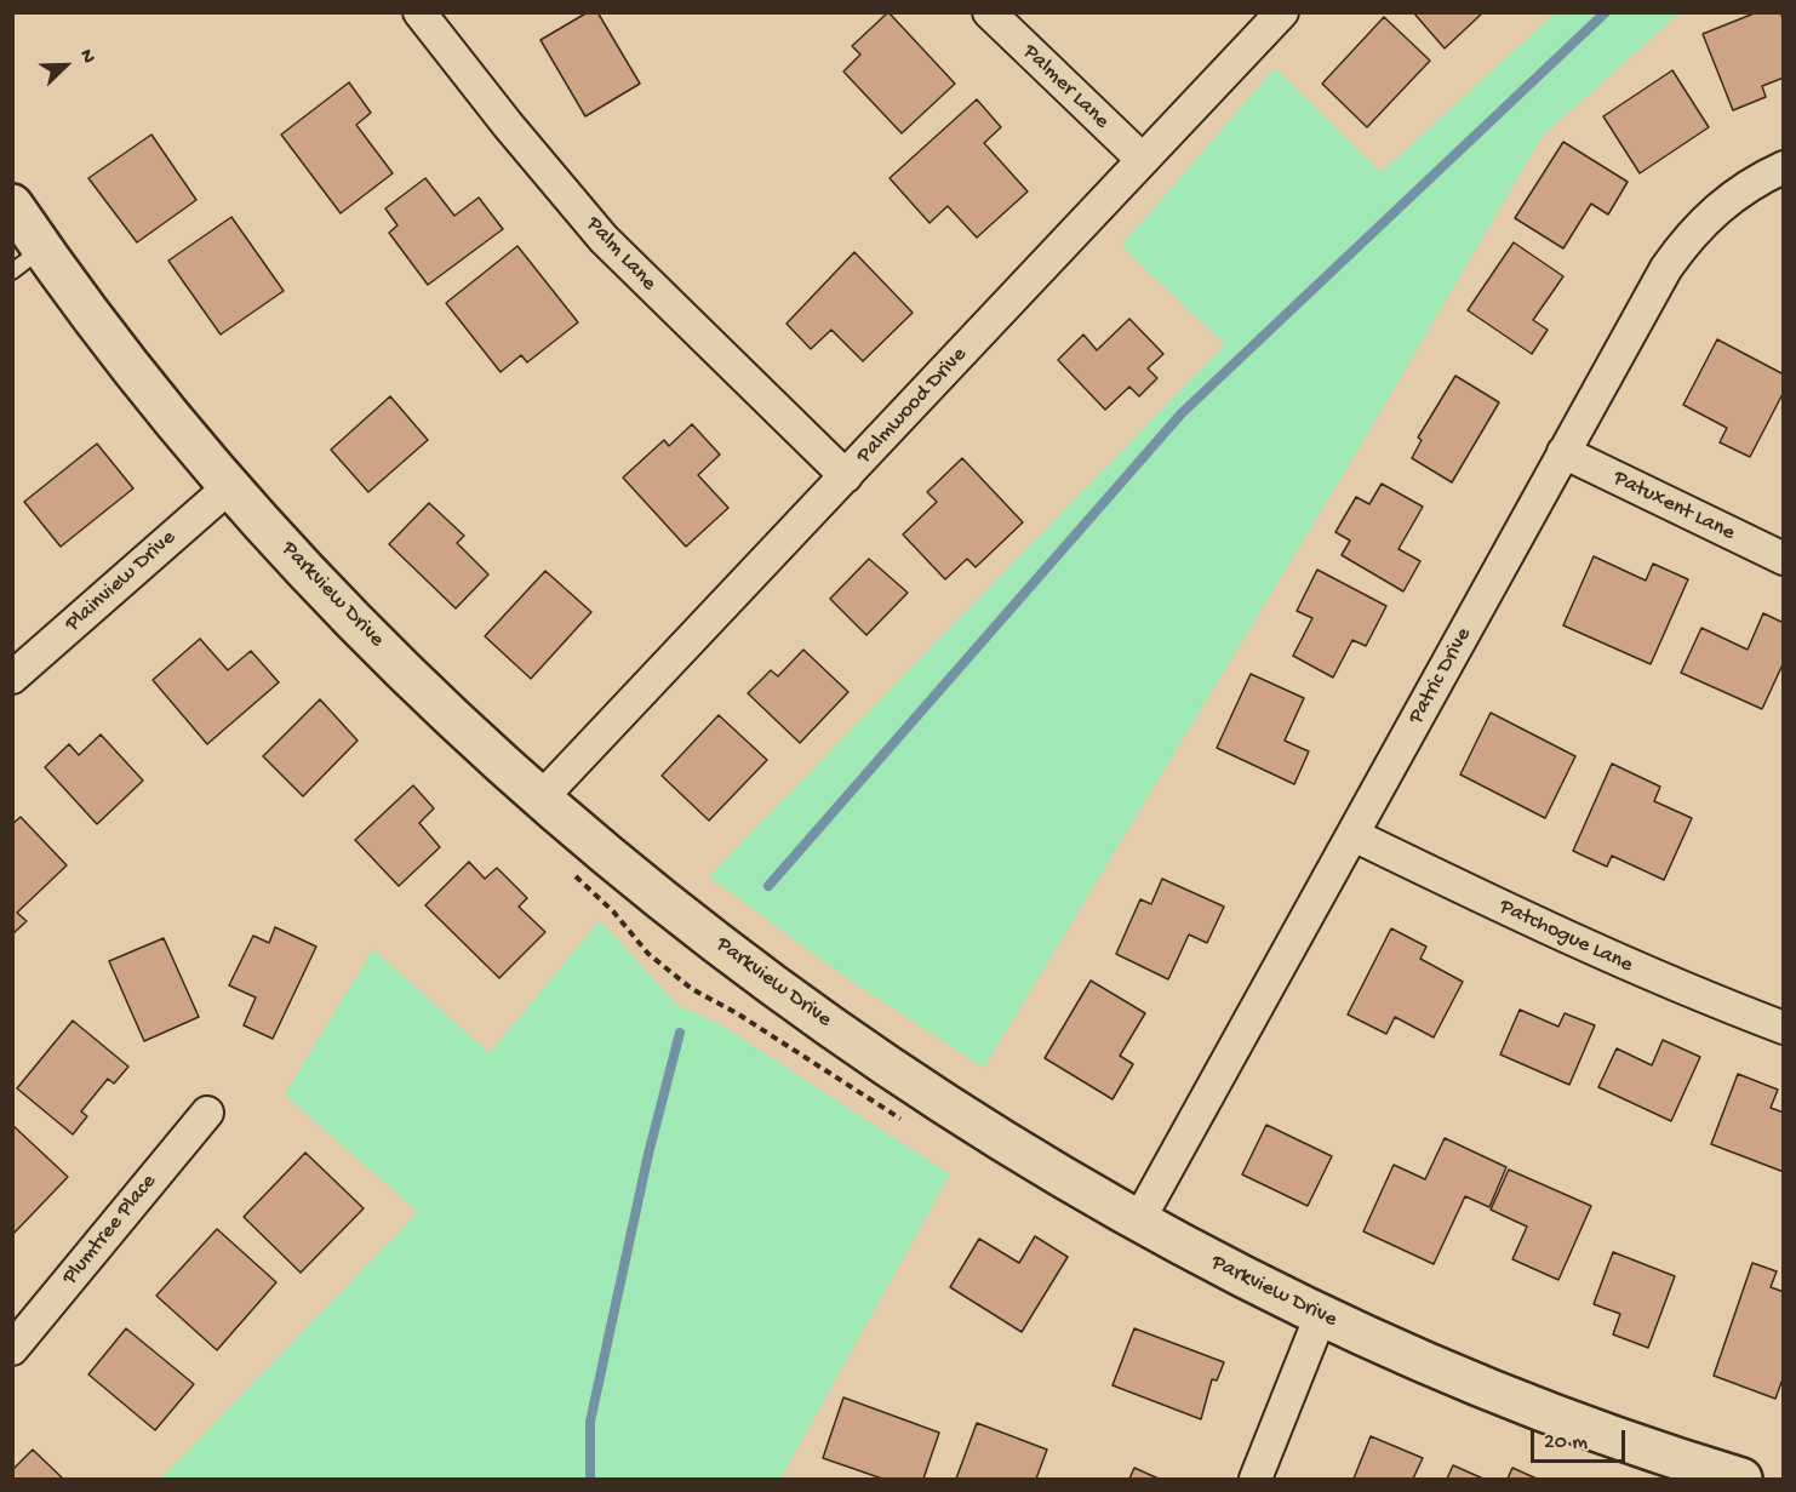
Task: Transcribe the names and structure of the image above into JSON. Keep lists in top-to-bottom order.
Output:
{
  "streets": {
    "street": [
      "Palmer Lane",
      "Palm Lane",
      "Palmwood Drive",
      "Patuxent Lane",
      "Plainview Drive",
      "Parkview Drive",
      "Patric Drive",
      "Patchogue Lane",
      "Plumtree Place"
    ]
  },
  "crossings": [
    ["Palmer Lane", "Palmwood Drive"],
    ["Palm Lane", "Palmwood Drive"],
    ["Palmwood Drive", "Parkview Drive"],
    ["Patuxent Lane", "Patric Drive"],
    ["Plainview Drive", "Parkview Drive"],
    ["Parkview Drive", "Patric Drive"],
    ["Patric Drive", "Patchogue Lane"]
  ],
  "scale_bar": "20 m",
  "north": "top right"
}
